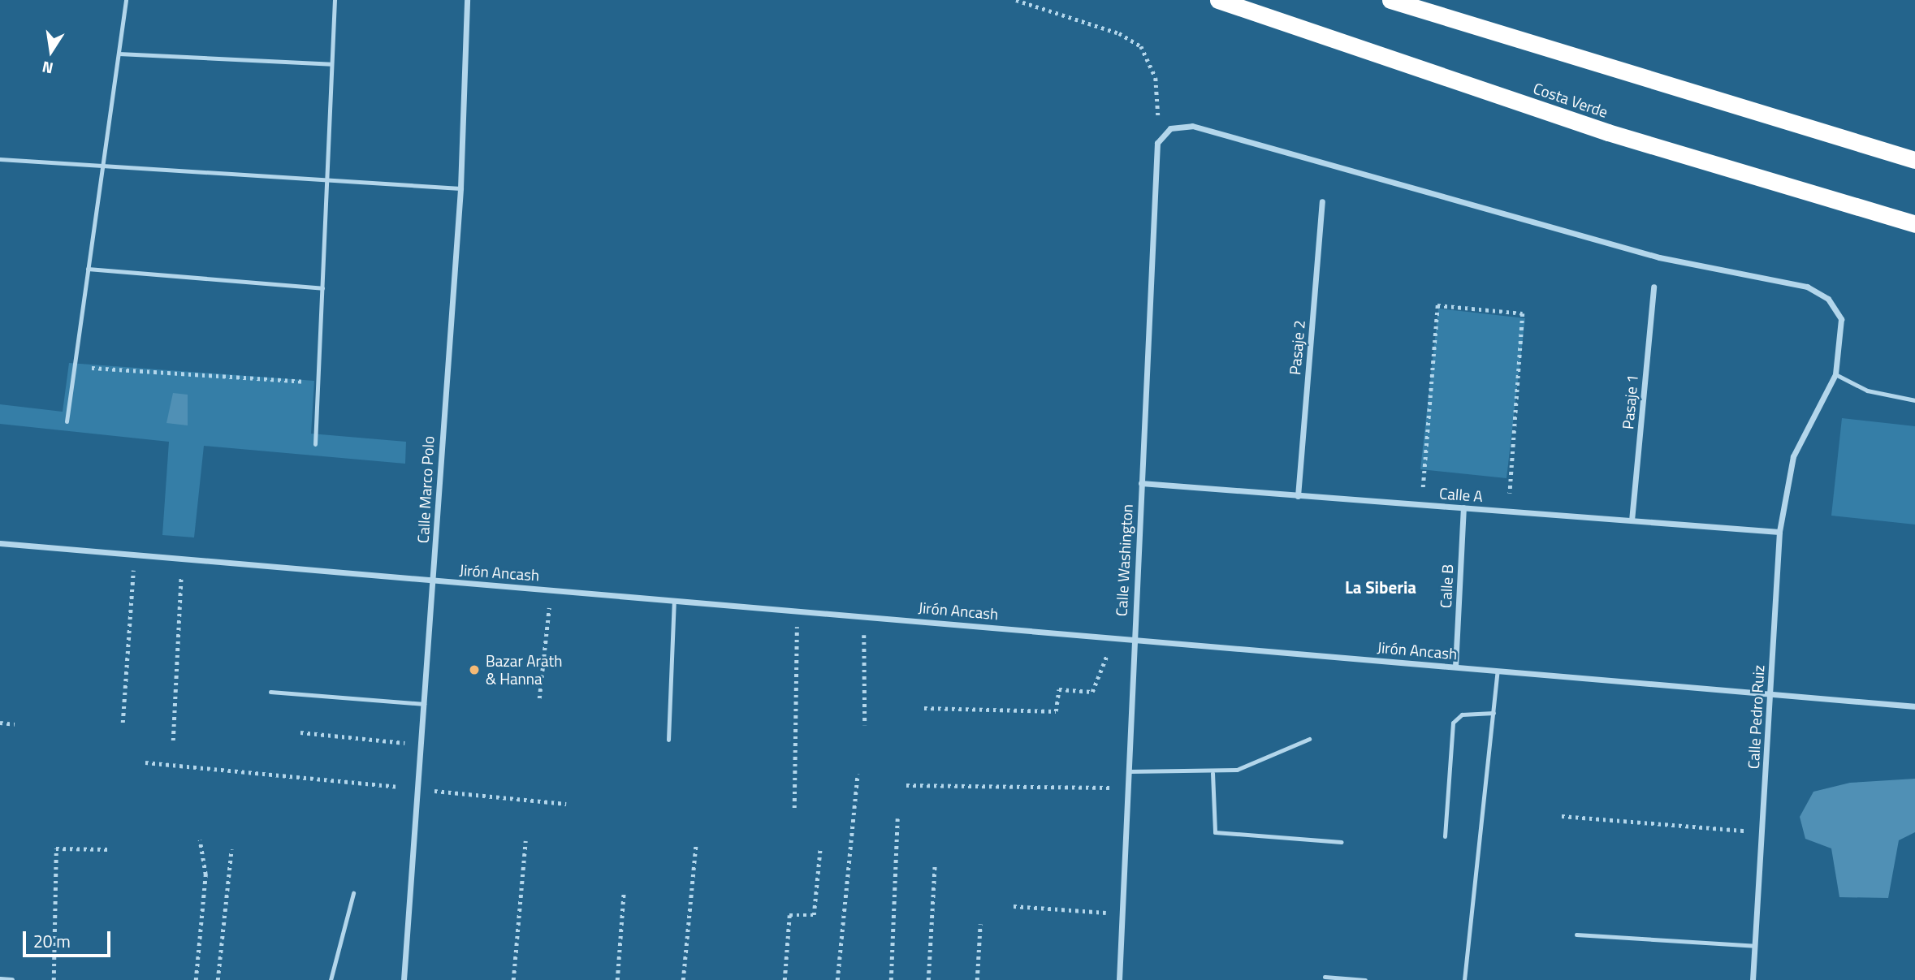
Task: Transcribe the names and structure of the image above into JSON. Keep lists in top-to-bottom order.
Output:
{
  "streets": {
    "highway": ["Costa Verde"],
    "street": [
      "Pasaje 2",
      "Pasaje 1",
      "Calle Marco Polo",
      "Calle A",
      "Calle Washington",
      "Jirón Ancash",
      "Calle B",
      "Calle Pedro Ruiz"
    ]
  },
  "crossings": [
    ["Pasaje 2", "Calle A"],
    ["Pasaje 1", "Calle A"],
    ["Calle Marco Polo", "Jirón Ancash"],
    ["Calle A", "Calle Washington"],
    ["Calle A", "Calle B"],
    ["Calle A", "Calle Pedro Ruiz"],
    ["Calle Washington", "Jirón Ancash"],
    ["Jirón Ancash", "Calle B"],
    ["Jirón Ancash", "Calle Pedro Ruiz"]
  ],
  "districts": ["La Siberia"],
  "places": ["Bazar Arath & Hanna"],
  "scale_bar": "20 m",
  "north": "bottom"
}
